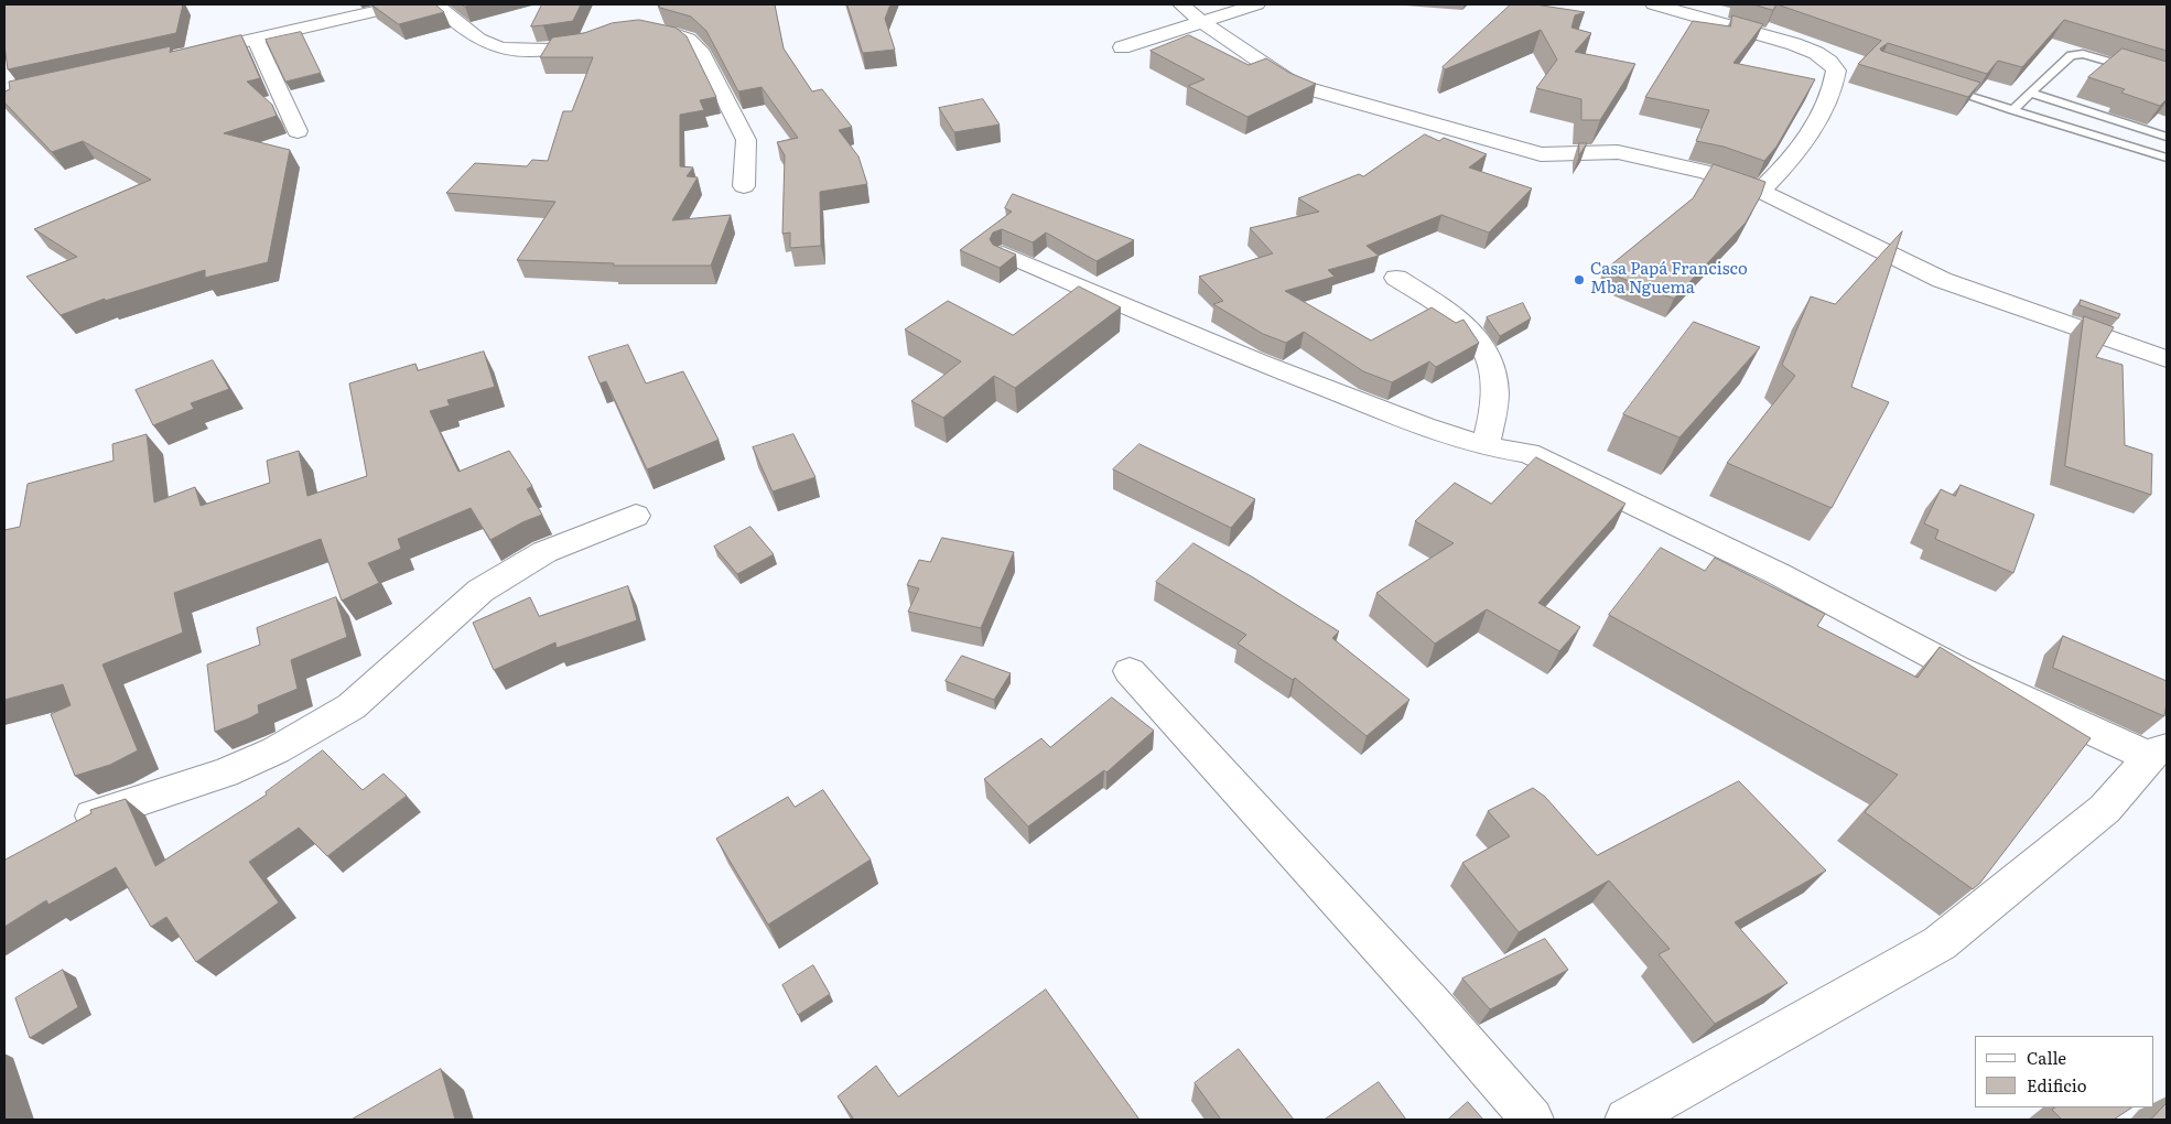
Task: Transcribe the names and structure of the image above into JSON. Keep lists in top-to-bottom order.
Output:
{
  "places": ["Casa Papá Francisco Mba Nguema"],
  "legend": ["Calle", "Edificio"]
}
